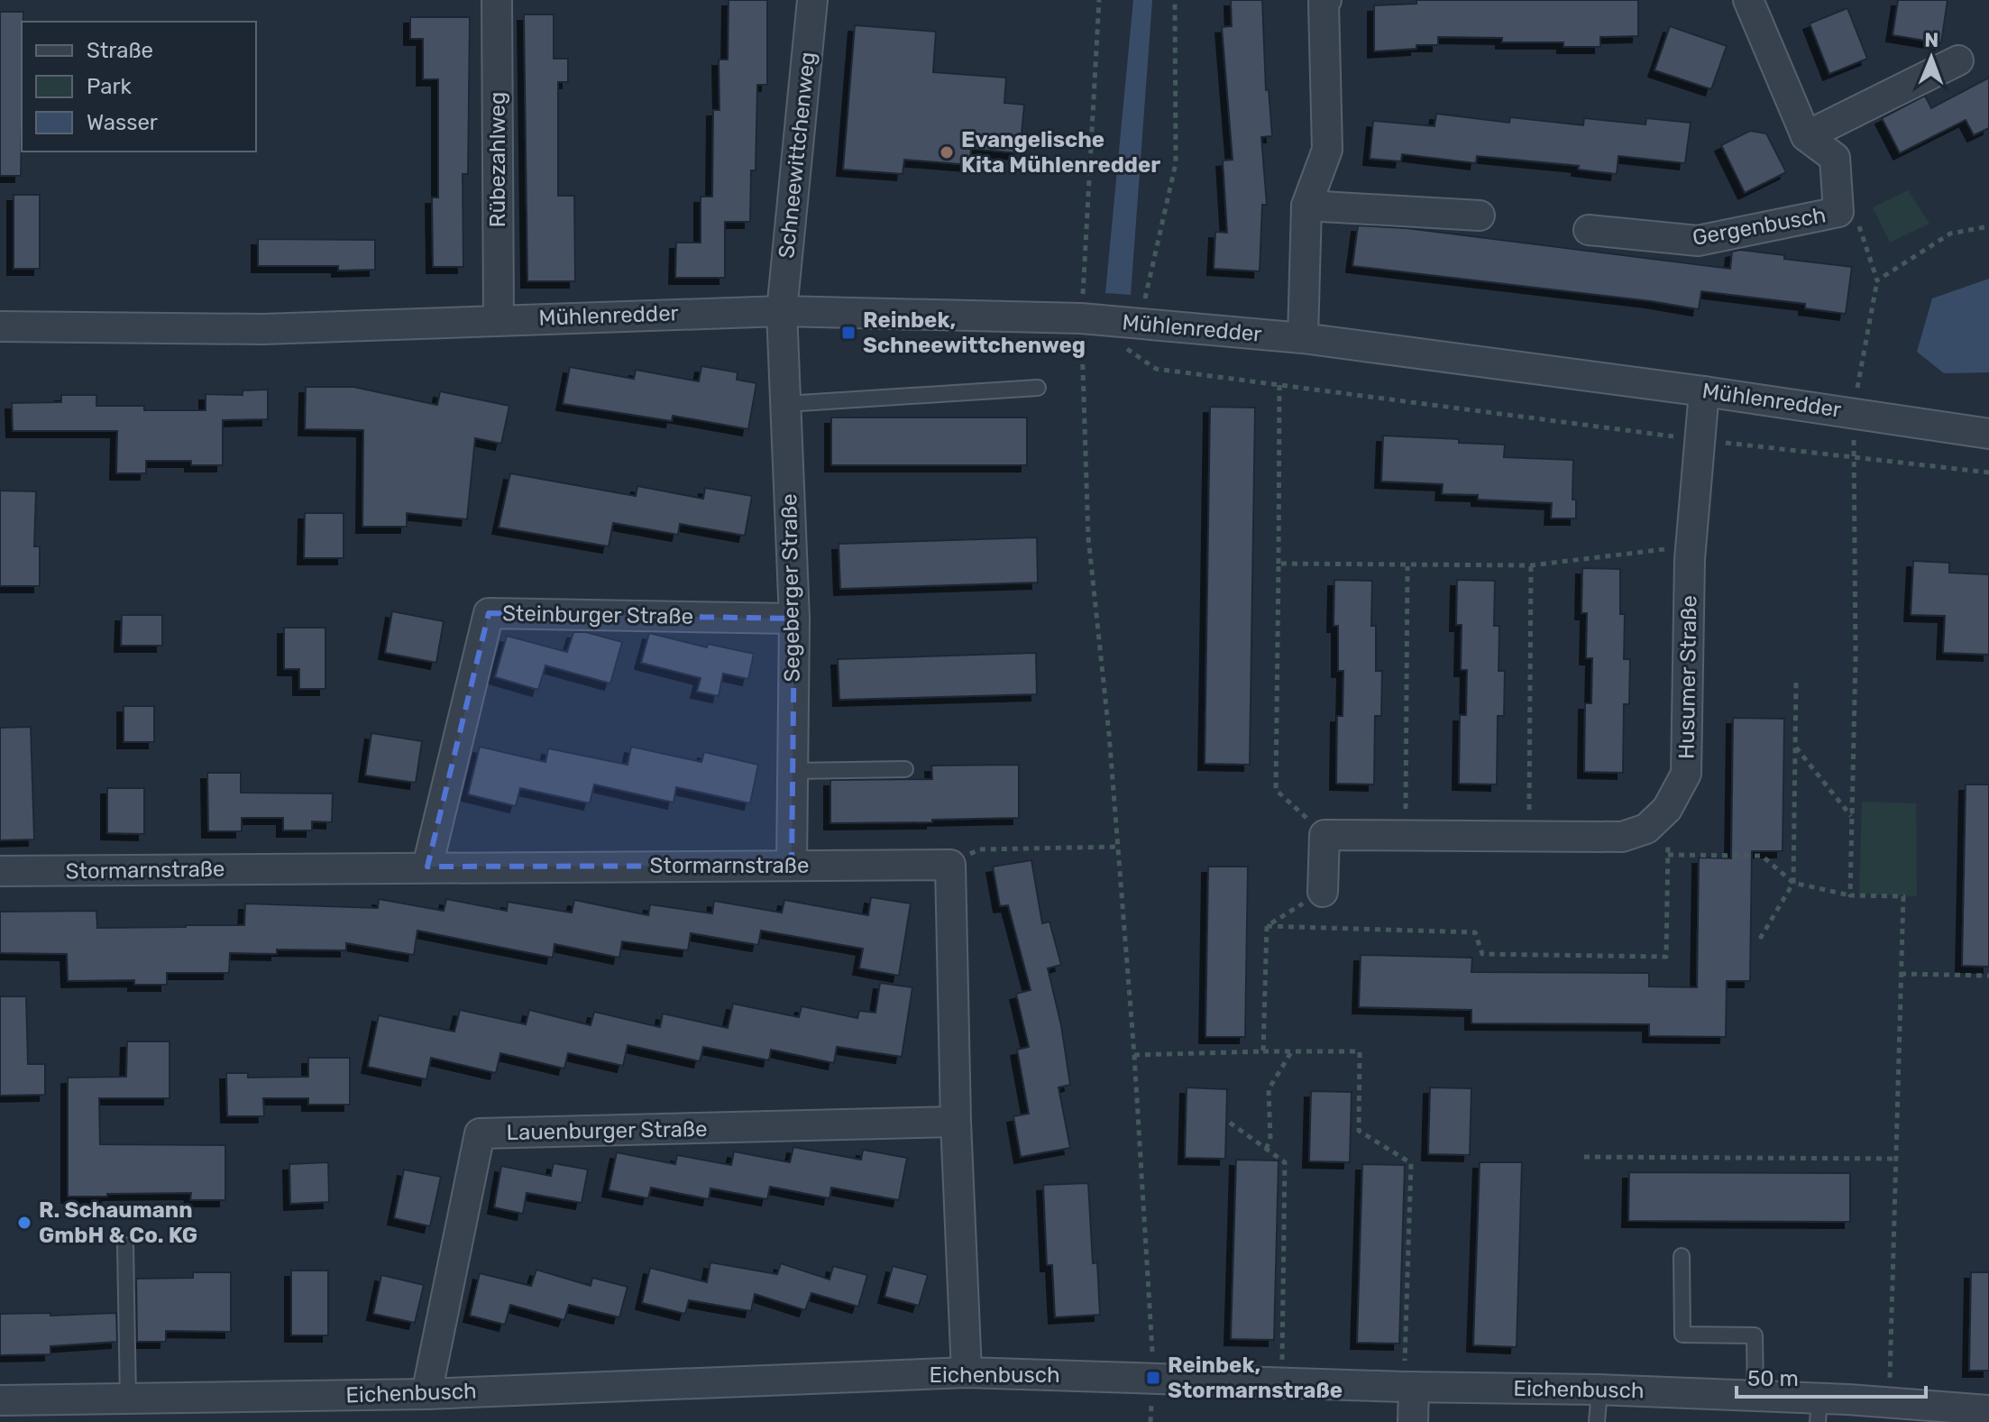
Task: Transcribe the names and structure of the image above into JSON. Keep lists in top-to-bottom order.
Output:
{
  "streets": {
    "street": [
      "Schneewittchenweg",
      "Rübezahlweg",
      "Gergenbusch",
      "Mühlenredder",
      "Segeberger Straße",
      "Steinburger Straße",
      "Husumer Straße",
      "Stormarnstraße",
      "Lauenburger Straße",
      "Eichenbusch"
    ]
  },
  "crossings": [
    ["Schneewittchenweg", "Mühlenredder"],
    ["Schneewittchenweg", "Segeberger Straße"],
    ["Rübezahlweg", "Mühlenredder"],
    ["Mühlenredder", "Segeberger Straße"],
    ["Mühlenredder", "Husumer Straße"],
    ["Segeberger Straße", "Steinburger Straße"],
    ["Segeberger Straße", "Stormarnstraße"],
    ["Steinburger Straße", "Stormarnstraße"],
    ["Lauenburger Straße", "Eichenbusch"]
  ],
  "places": {
    "other": ["Evangelische Kita Mühlenredder", "R. Schaumann GmbH & Co. KG"],
    "transit": ["Reinbek, Schneewittchenweg", "Reinbek, Stormarnstraße"]
  },
  "legend": ["Straße", "Park", "Wasser"],
  "scale_bar": "50 m",
  "north": "top"
}
